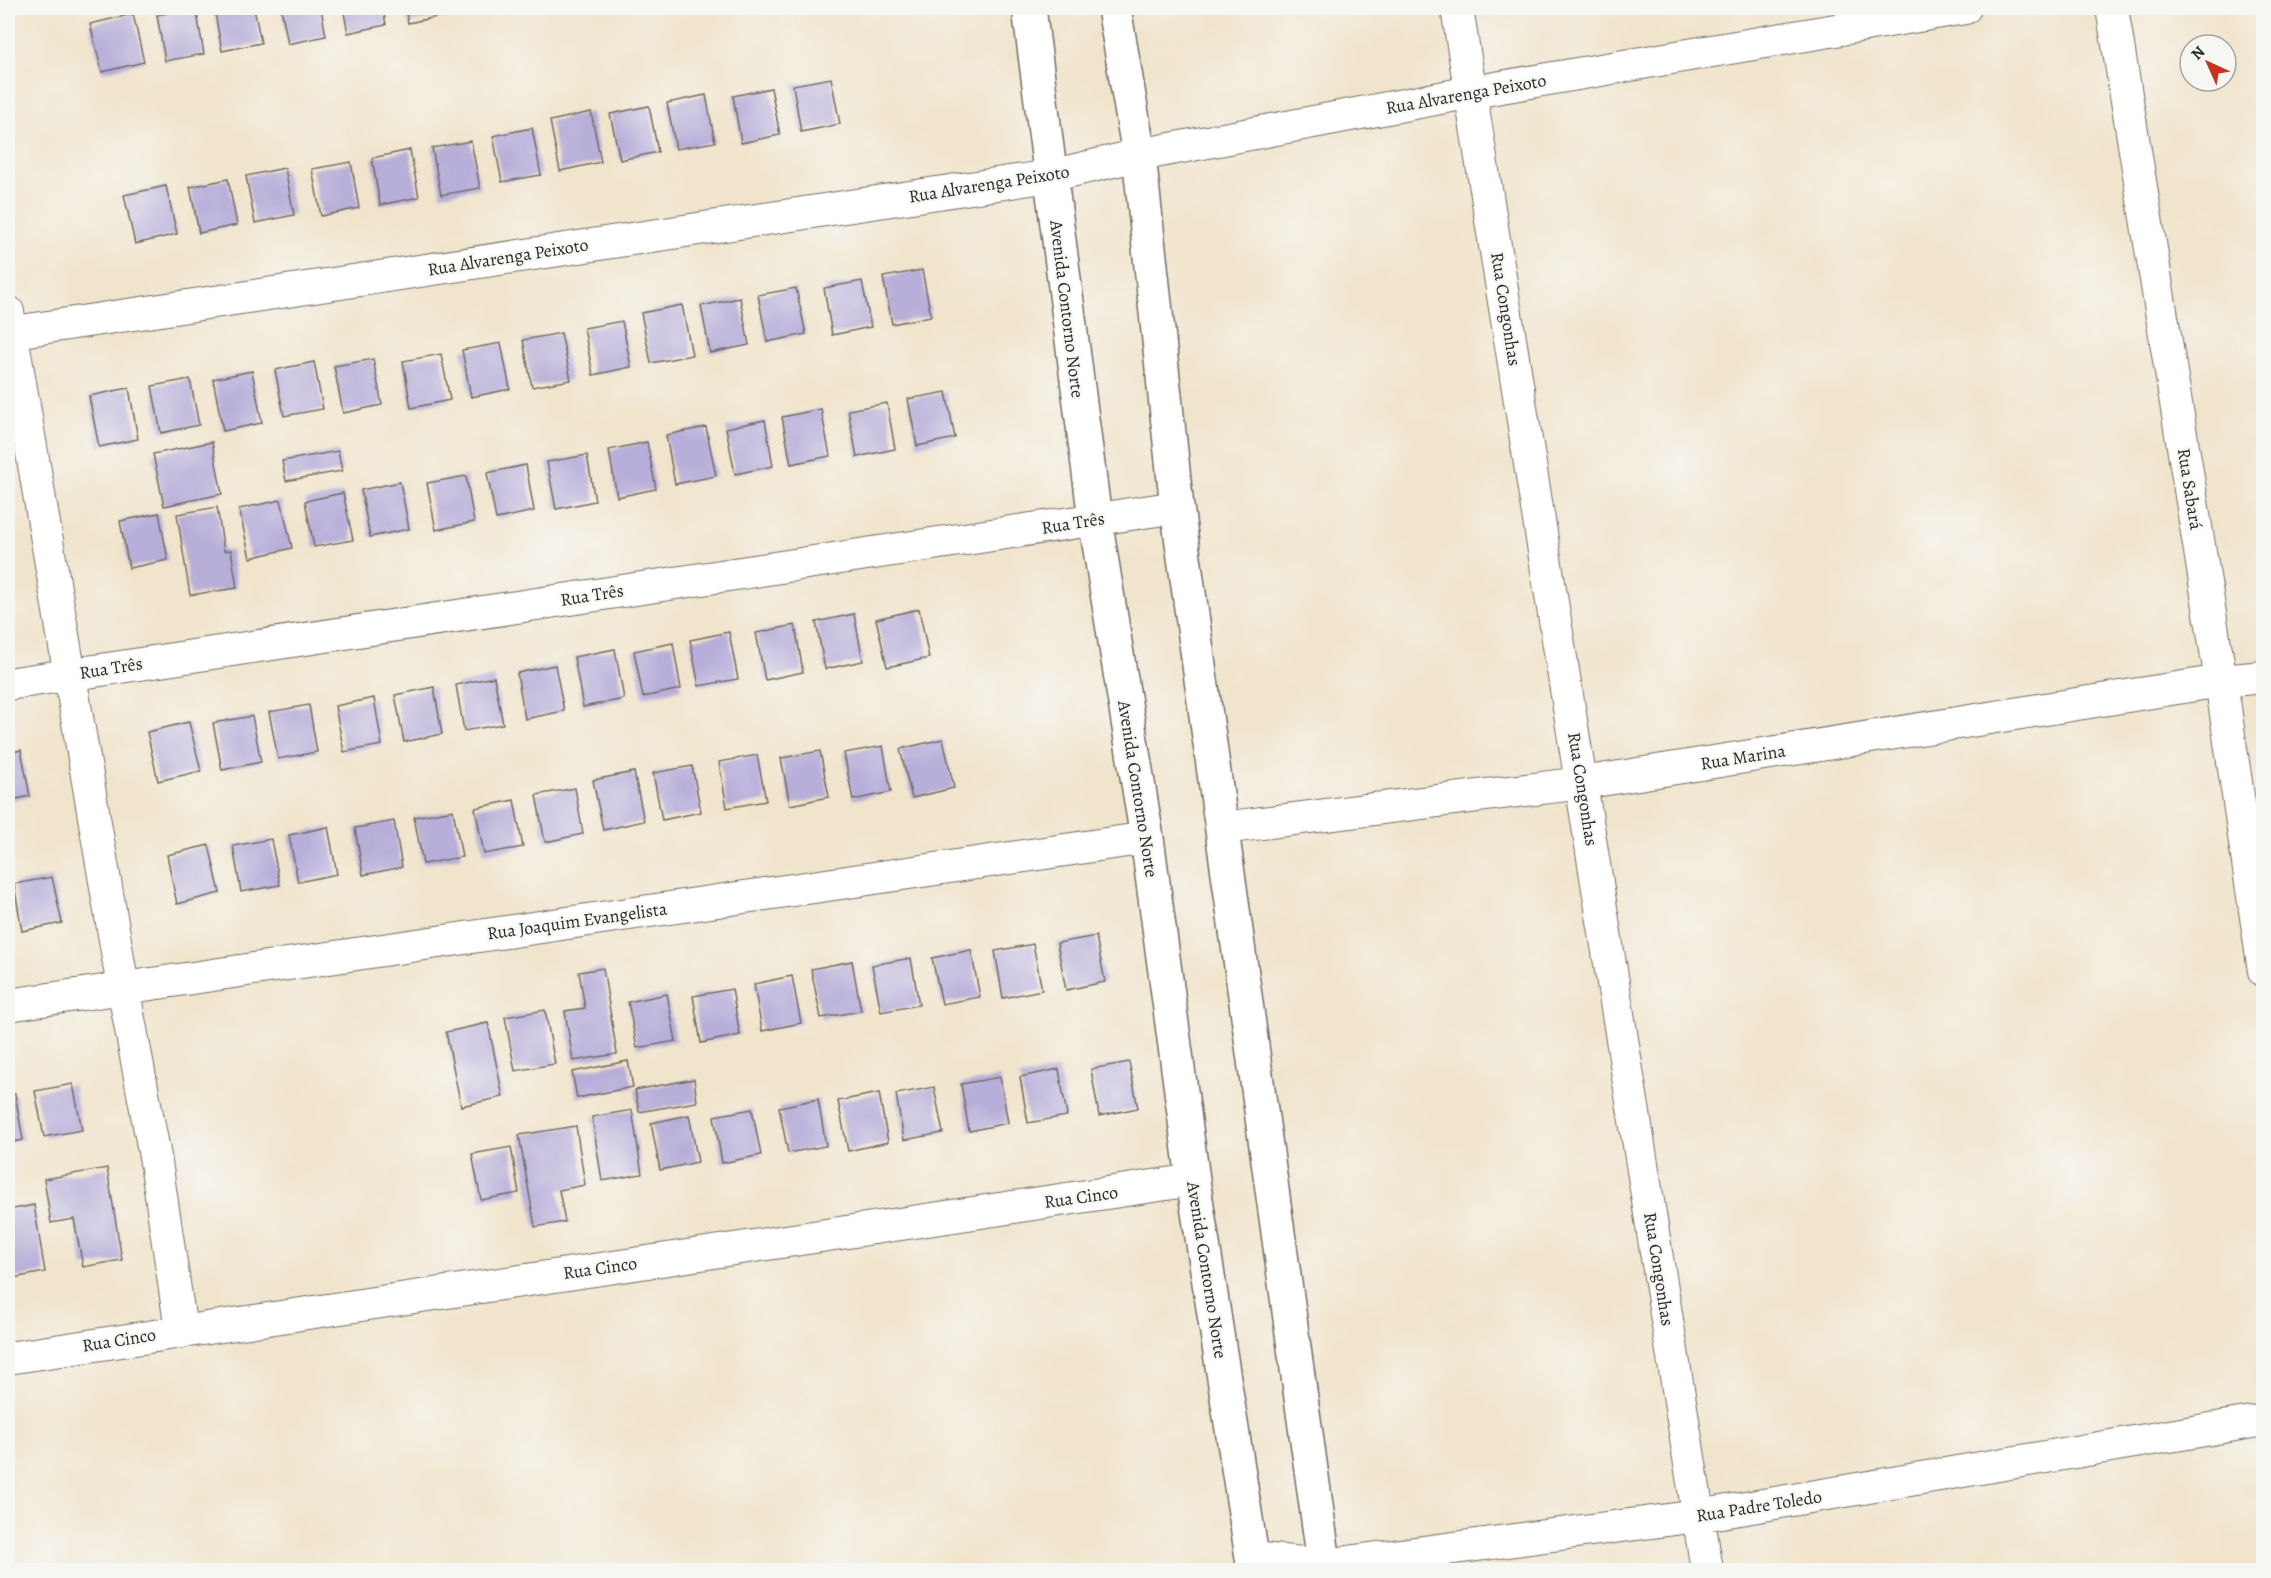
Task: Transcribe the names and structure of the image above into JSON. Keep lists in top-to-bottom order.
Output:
{
  "streets": {
    "street": [
      "Rua Alvarenga Peixoto",
      "Avenida Contorno Norte",
      "Rua Congonhas",
      "Rua Sabará",
      "Rua Três",
      "Rua Marina",
      "Rua Joaquim Evangelista",
      "Rua Cinco",
      "Rua Padre Toledo"
    ]
  },
  "crossings": [
    ["Rua Alvarenga Peixoto", "Avenida Contorno Norte"],
    ["Rua Alvarenga Peixoto", "Rua Congonhas"],
    ["Avenida Contorno Norte", "Rua Três"],
    ["Avenida Contorno Norte", "Rua Joaquim Evangelista"],
    ["Avenida Contorno Norte", "Rua Cinco"],
    ["Avenida Contorno Norte", "Rua Padre Toledo"],
    ["Rua Congonhas", "Rua Marina"],
    ["Rua Congonhas", "Rua Padre Toledo"],
    ["Rua Sabará", "Rua Marina"]
  ],
  "north": "top left"
}
